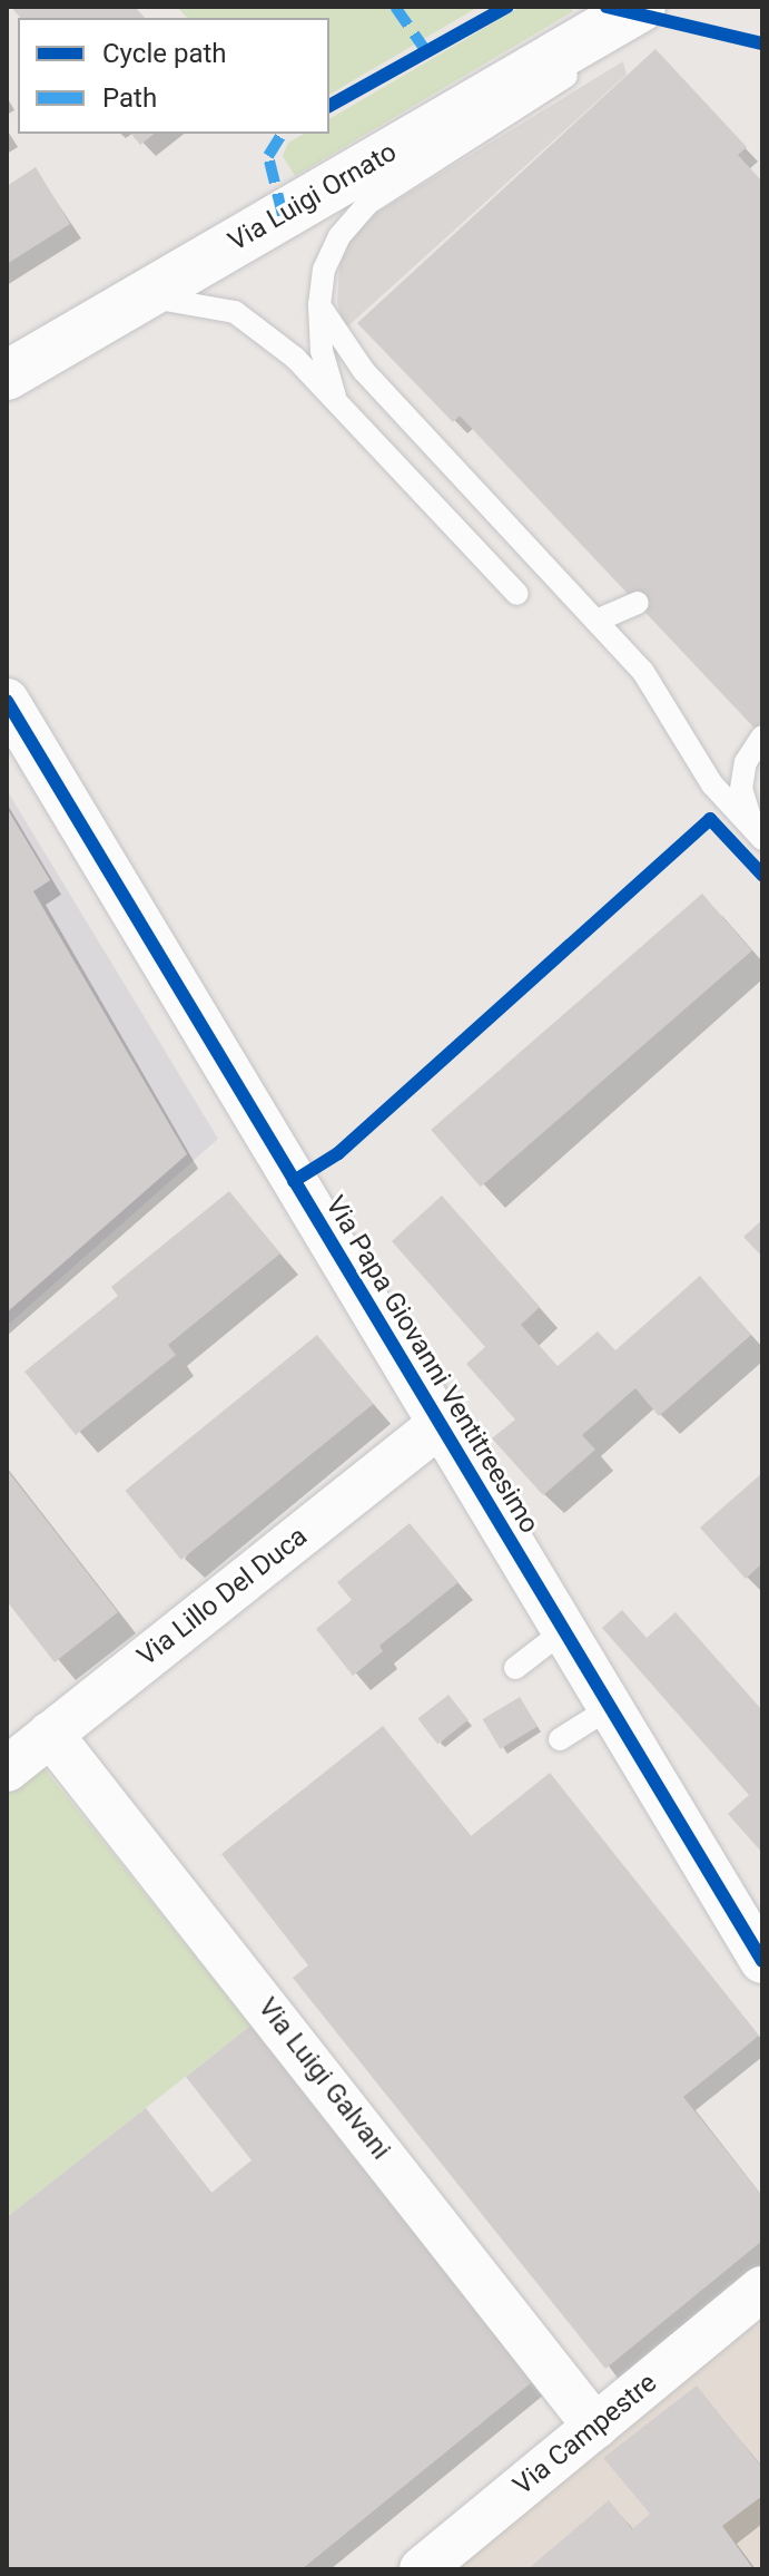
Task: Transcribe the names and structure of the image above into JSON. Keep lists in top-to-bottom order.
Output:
{
  "streets": {
    "main road": ["Via Luigi Ornato"],
    "street": [
      "Via Papa Giovanni Ventitreesimo",
      "Via Lillo Del Duca",
      "Via Luigi Galvani",
      "Via Campestre"
    ]
  },
  "crossings": [
    ["Via Papa Giovanni Ventitreesimo", "Via Lillo Del Duca"],
    ["Via Lillo Del Duca", "Via Luigi Galvani"],
    ["Via Luigi Galvani", "Via Campestre"]
  ],
  "legend": ["Cycle path", "Path"]
}
